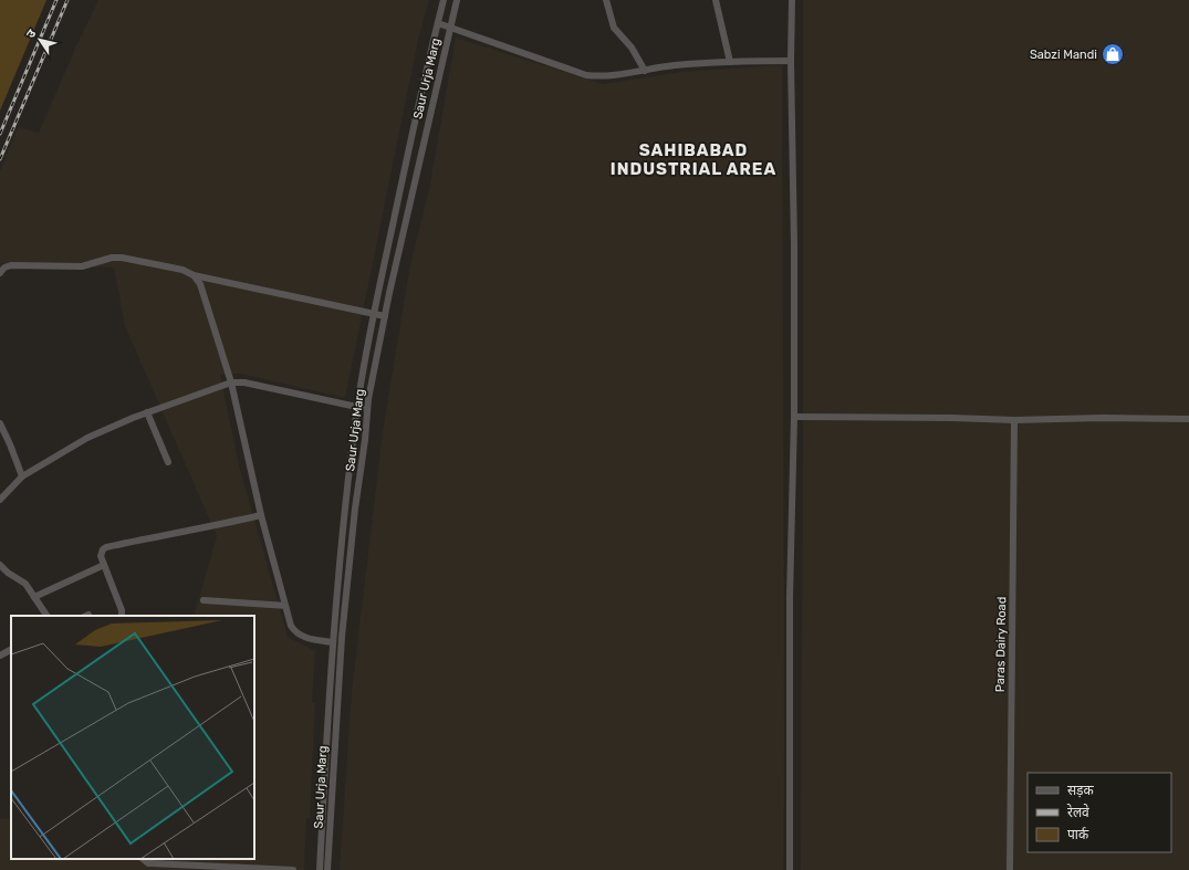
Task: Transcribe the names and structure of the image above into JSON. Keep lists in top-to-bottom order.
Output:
{
  "streets": {
    "street": ["Saur Urja Marg", "Paras Dairy Road"]
  },
  "districts": ["SAHIBABAD INDUSTRIAL AREA"],
  "places": {
    "shop": ["Sabzi Mandi"]
  },
  "legend": ["सड़क", "रेलवे", "पार्क"],
  "north": "top left"
}
